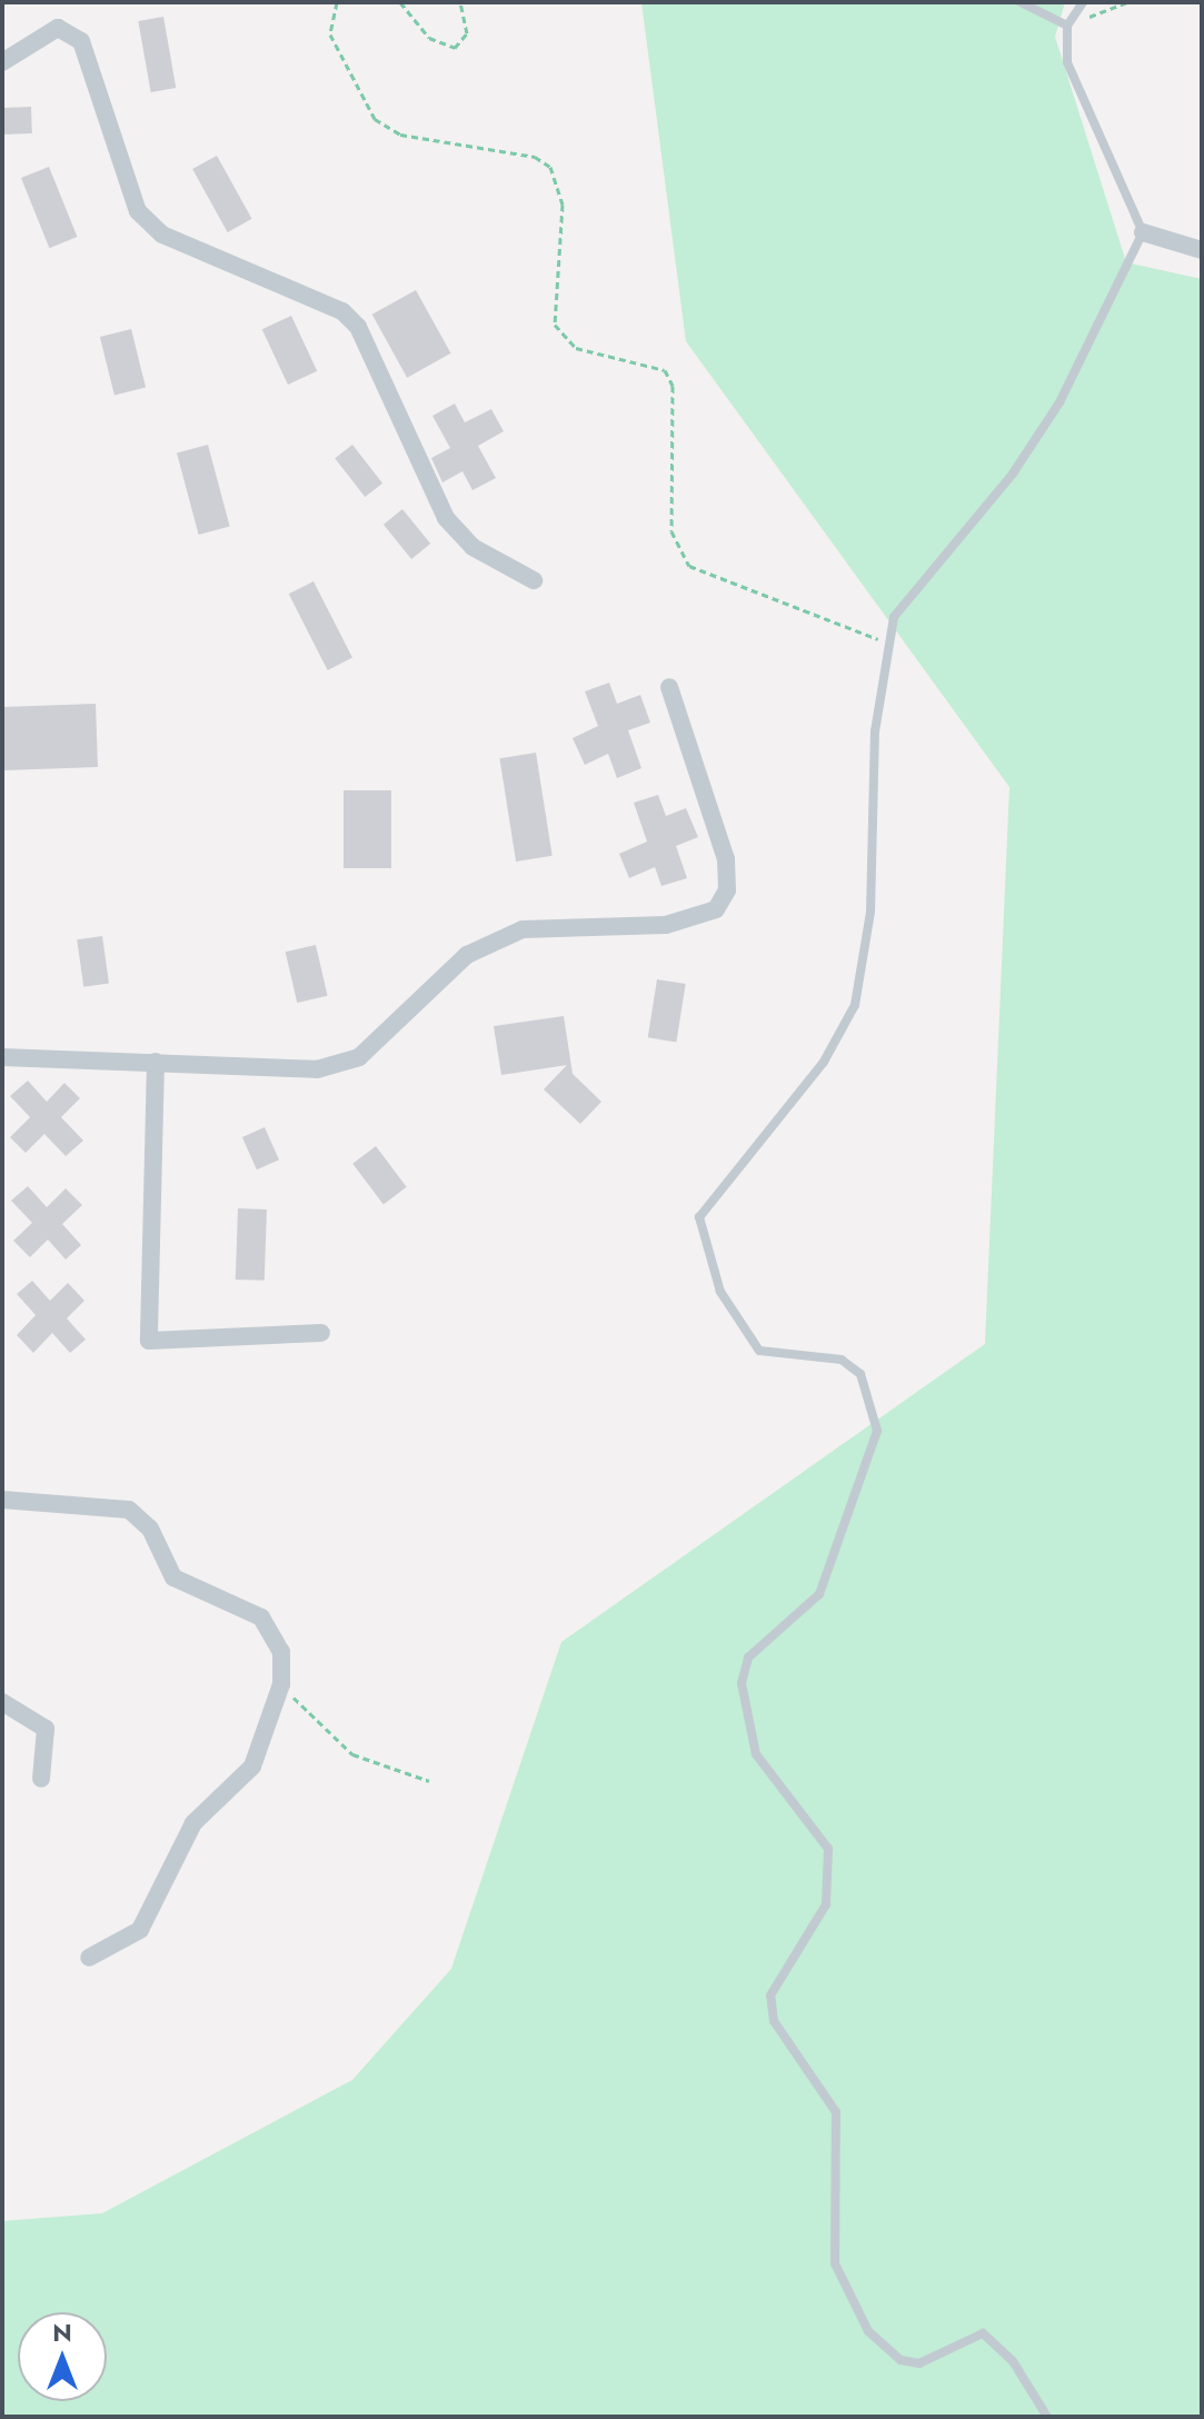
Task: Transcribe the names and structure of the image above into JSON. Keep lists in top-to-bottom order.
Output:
{
  "north": "top"
}
